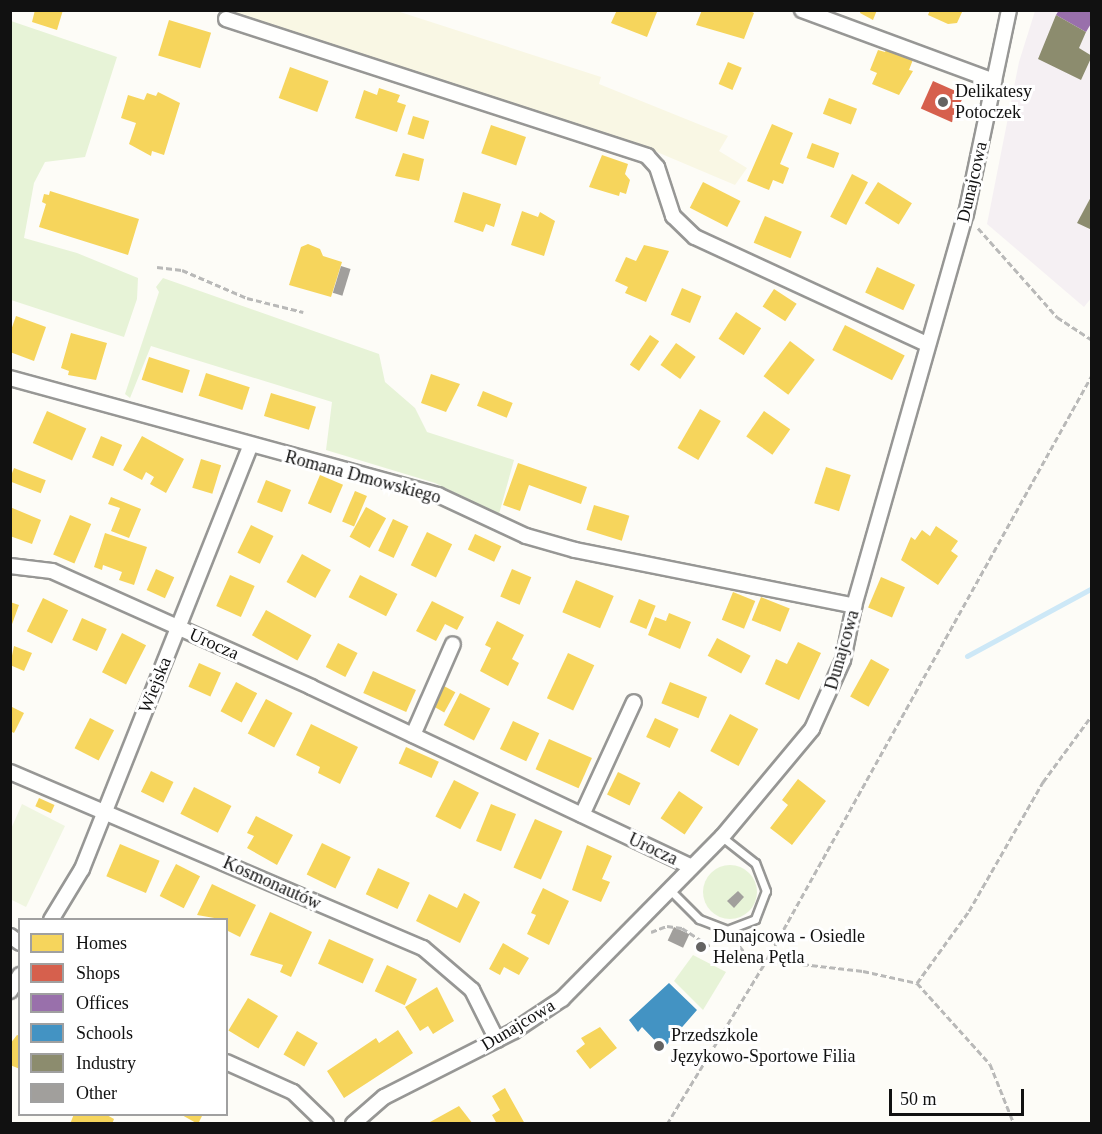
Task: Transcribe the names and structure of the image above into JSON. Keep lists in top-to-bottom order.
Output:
{
  "streets": {
    "street": [
      "Dunajcowa",
      "Romana Dmowskiego",
      "Urocza",
      "Wiejska",
      "Kosmonautów"
    ]
  },
  "crossings": [
    ["Dunajcowa", "Romana Dmowskiego"],
    ["Dunajcowa", "Urocza"],
    ["Dunajcowa", "Kosmonautów"],
    ["Romana Dmowskiego", "Wiejska"],
    ["Urocza", "Wiejska"],
    ["Wiejska", "Kosmonautów"]
  ],
  "places": ["Delikatesy Potoczek", "Dunajcowa - Osiedle Helena Pętla", "Przedszkole Językowo-Sportowe Filia"],
  "legend": [
    "Homes",
    "Shops",
    "Offices",
    "Schools",
    "Industry",
    "Other"
  ],
  "scale_bar": "50 m"
}
